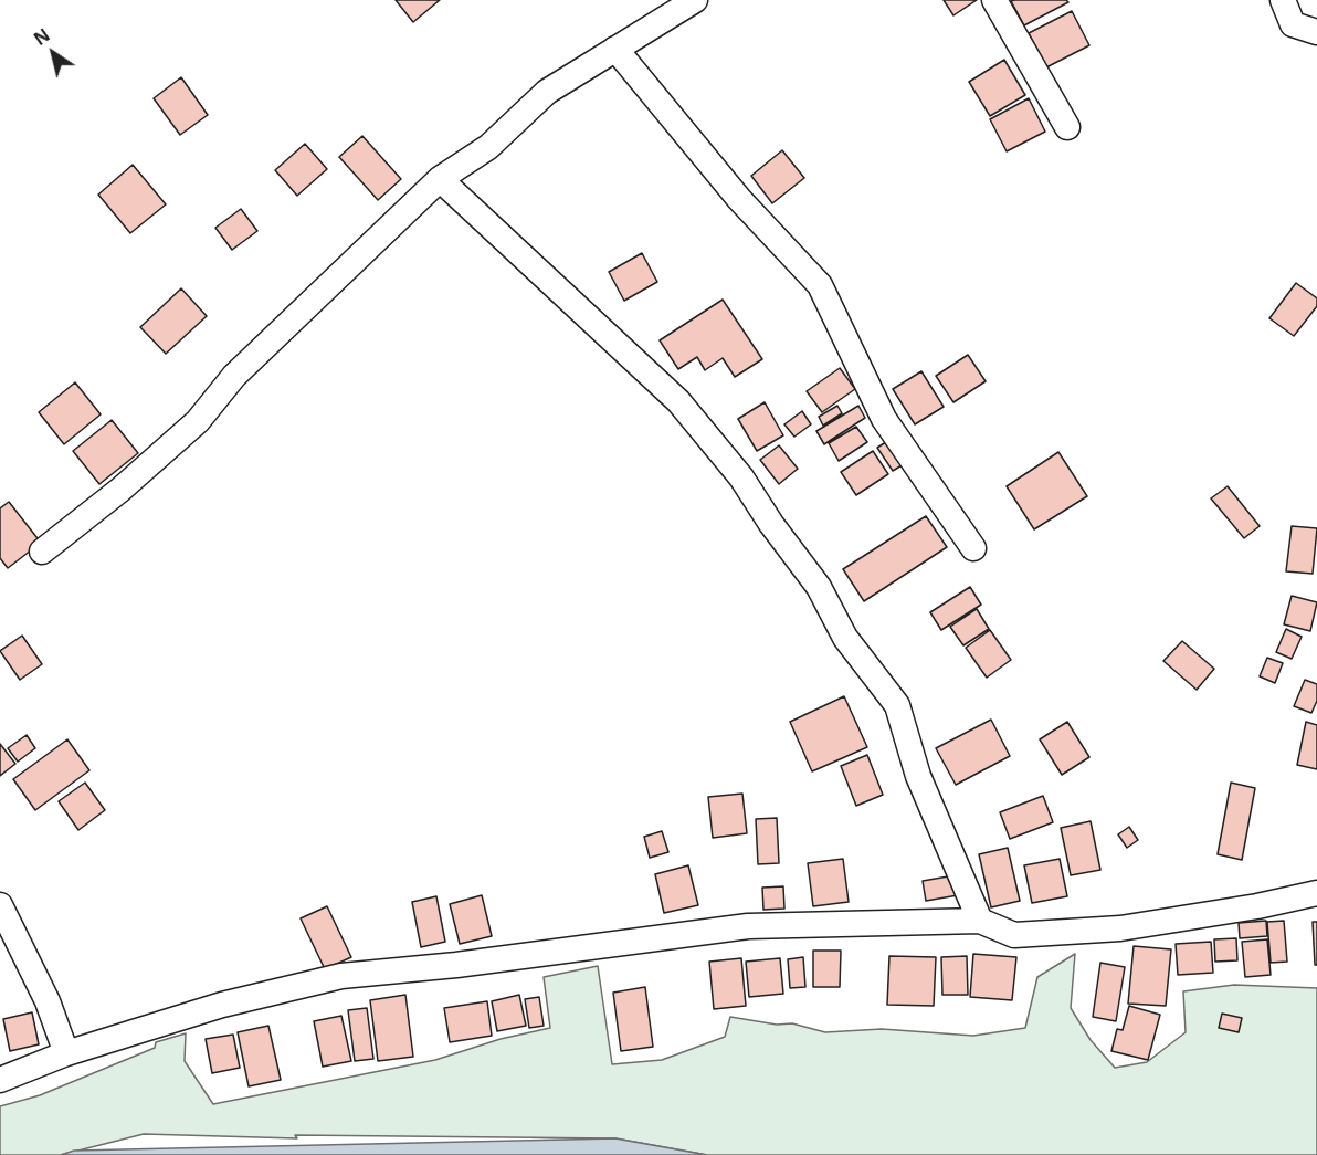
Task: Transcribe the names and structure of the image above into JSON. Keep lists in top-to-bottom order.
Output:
{
  "north": "top left"
}
